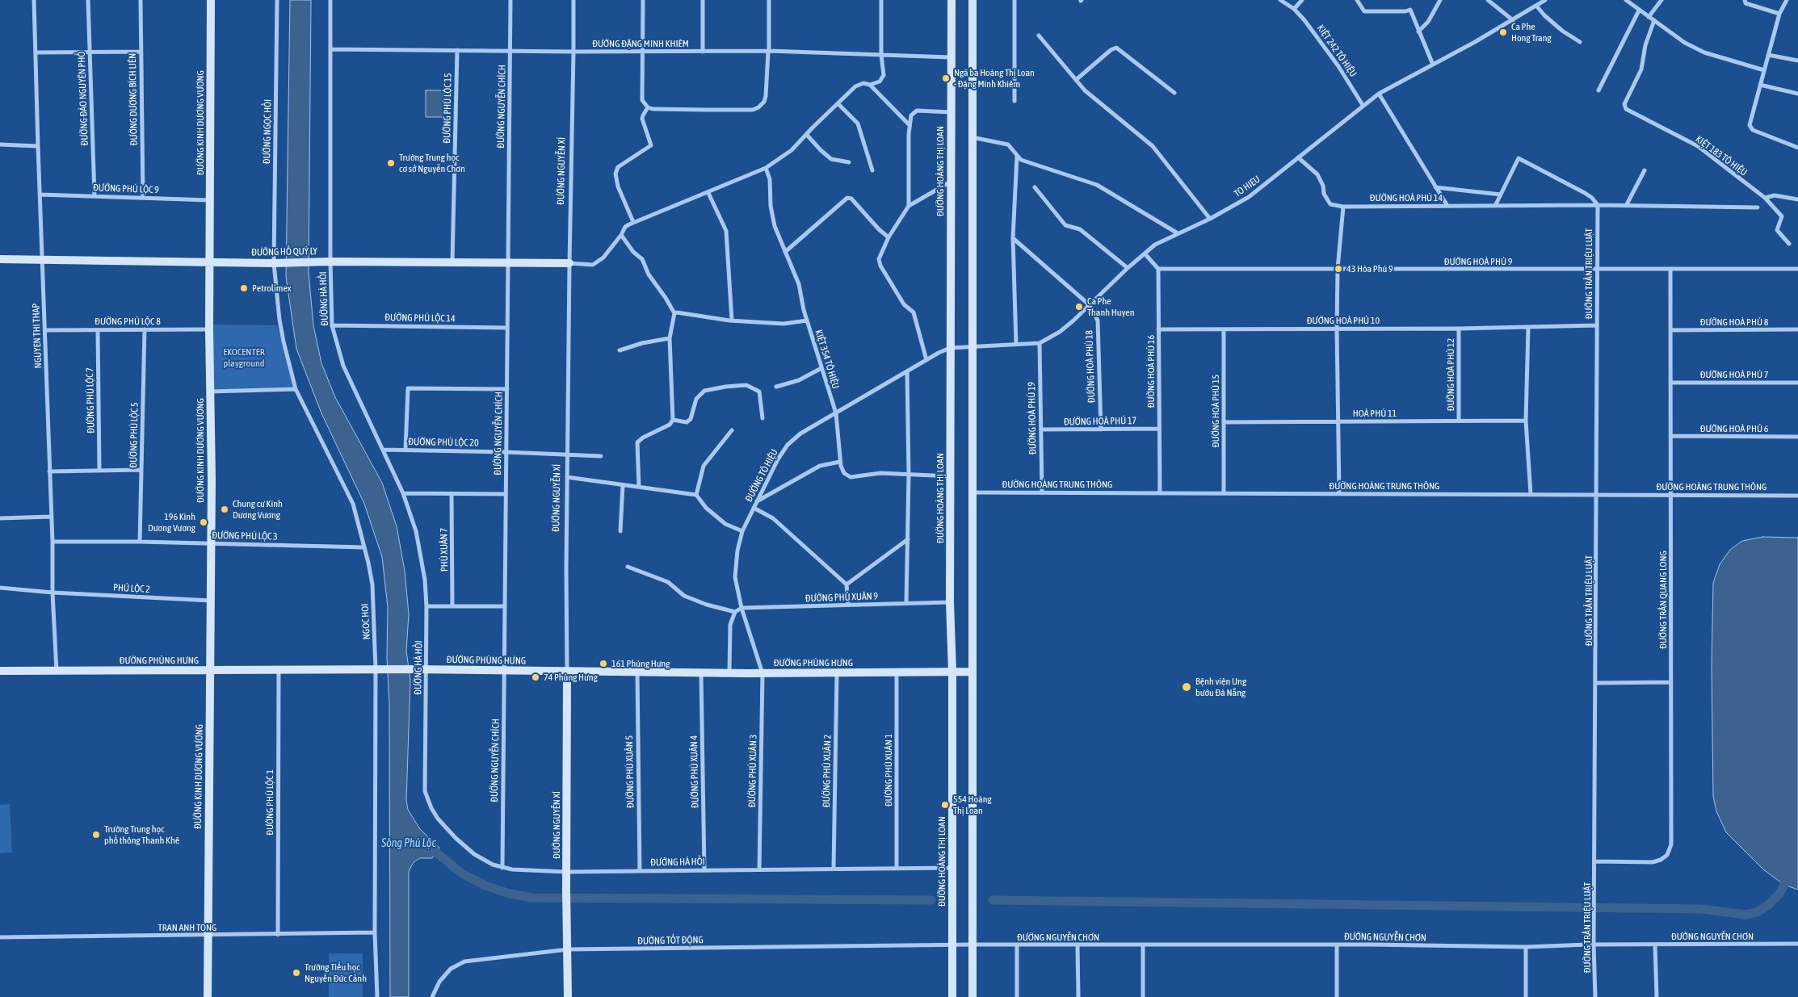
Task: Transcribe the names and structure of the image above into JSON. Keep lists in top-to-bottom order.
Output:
{
  "streets": {
    "street": [
      "ĐƯỜNG ĐẶNG MINH KHIÊM",
      "KIỆT 242 TÔ HIỆU",
      "ĐƯỜNG ĐÀO NGUYÊN PHỔ",
      "ĐƯỜNG DƯƠNG BÍCH LIÊN",
      "ĐƯỜNG NGUYỄN CHÍCH",
      "ĐƯỜNG PHÚ LỘC 15",
      "ĐƯỜNG KINH DƯƠNG VƯƠNG",
      "ĐƯỜNG NGỌC HỒI",
      "KIỆT 183 TÔ HIỆU",
      "ĐƯỜNG NGUYỄN XÍ",
      "ĐƯỜNG HOÀNG THỊ LOAN",
      "TO HIEU",
      "ĐƯỜNG PHÚ LỘC 9",
      "ĐƯỜNG HOÀ PHÚ 14",
      "ĐƯỜNG HỒ QUÝ LY",
      "ĐƯỜNG HOÀ PHÚ 9",
      "ĐƯỜNG TRẦN TRIỆU LUẬT",
      "ĐƯỜNG HÀ HỒI",
      "ĐƯỜNG PHÚ LỘC 14",
      "ĐƯỜNG HOÀ PHÚ 10",
      "ĐƯỜNG PHÚ LỘC 8",
      "ĐƯỜNG HOÀ PHÚ 8",
      "NGUYEN THI THAP",
      "KIỆT 354 TÔ HIỆU",
      "ĐƯỜNG HOÀ PHÚ 18",
      "ĐƯỜNG HOÀ PHÚ 16",
      "ĐƯỜNG HOÀ PHÚ 12",
      "ĐƯỜNG HOÀ PHÚ 7",
      "ĐƯỜNG PHÚ LỘC 7",
      "ĐƯỜNG HOÀ PHÚ 15",
      "HOÀ PHÚ 11",
      "ĐƯỜNG HOÀ PHÚ 19",
      "ĐƯỜNG HOÀ PHÚ 17",
      "ĐƯỜNG HOÀ PHÚ 6",
      "ĐƯỜNG PHÚ LỘC 5",
      "ĐƯỜNG PHÚ LỘC 20",
      "ĐƯỜNG TÔ HIỆU",
      "ĐƯỜNG HOÀNG TRUNG THÔNG",
      "ĐƯỜNG PHÚ LỘC 3",
      "PHÚ XUÂN 7",
      "PHÚ LỘC 2",
      "ĐƯỜNG PHÚ XUÂN 9",
      "ĐƯỜNG TRẦN QUANG LONG",
      "NGOC HOI",
      "ĐƯỜNG PHÙNG HƯNG",
      "ĐƯỜNG PHÚ XUÂN 1",
      "ĐƯỜNG PHÚ XUÂN 3",
      "ĐƯỜNG PHÚ XUÂN 2",
      "ĐƯỜNG PHÚ XUÂN 5",
      "ĐƯỜNG PHÚ XUÂN 4",
      "ĐƯỜNG PHÚ LỘC 1",
      "TRAN ANH TONG",
      "ĐƯỜNG NGUYỄN CHƠN",
      "ĐƯỜNG TỐT ĐỘNG"
    ]
  },
  "crossings": [
    ["ĐƯỜNG ĐẶNG MINH KHIÊM", "ĐƯỜNG NGUYỄN CHÍCH"],
    ["ĐƯỜNG ĐẶNG MINH KHIÊM", "ĐƯỜNG PHÚ LỘC 15"],
    ["ĐƯỜNG ĐẶNG MINH KHIÊM", "ĐƯỜNG NGUYỄN XÍ"],
    ["ĐƯỜNG ĐẶNG MINH KHIÊM", "ĐƯỜNG HOÀNG THỊ LOAN"],
    ["ĐƯỜNG ĐẶNG MINH KHIÊM", "ĐƯỜNG HÀ HỒI"],
    ["KIỆT 242 TÔ HIỆU", "TO HIEU"],
    ["ĐƯỜNG ĐÀO NGUYÊN PHỔ", "ĐƯỜNG PHÚ LỘC 9"],
    ["ĐƯỜNG DƯƠNG BÍCH LIÊN", "ĐƯỜNG PHÚ LỘC 9"],
    ["ĐƯỜNG NGUYỄN CHÍCH", "ĐƯỜNG HỒ QUÝ LY"],
    ["ĐƯỜNG NGUYỄN CHÍCH", "ĐƯỜNG HÀ HỒI"],
    ["ĐƯỜNG NGUYỄN CHÍCH", "ĐƯỜNG PHÚ LỘC 14"],
    ["ĐƯỜNG NGUYỄN CHÍCH", "ĐƯỜNG PHÚ LỘC 20"],
    ["ĐƯỜNG NGUYỄN CHÍCH", "ĐƯỜNG PHÙNG HƯNG"],
    ["ĐƯỜNG PHÚ LỘC 15", "ĐƯỜNG HỒ QUÝ LY"],
    ["ĐƯỜNG KINH DƯƠNG VƯƠNG", "ĐƯỜNG PHÚ LỘC 9"],
    ["ĐƯỜNG KINH DƯƠNG VƯƠNG", "ĐƯỜNG HỒ QUÝ LY"],
    ["ĐƯỜNG KINH DƯƠNG VƯƠNG", "ĐƯỜNG PHÚ LỘC 8"],
    ["ĐƯỜNG KINH DƯƠNG VƯƠNG", "ĐƯỜNG PHÚ LỘC 3"],
    ["ĐƯỜNG KINH DƯƠNG VƯƠNG", "PHÚ LỘC 2"],
    ["ĐƯỜNG KINH DƯƠNG VƯƠNG", "ĐƯỜNG PHÙNG HƯNG"],
    ["ĐƯỜNG KINH DƯƠNG VƯƠNG", "TRAN ANH TONG"],
    ["ĐƯỜNG NGỌC HỒI", "ĐƯỜNG HỒ QUÝ LY"],
    ["ĐƯỜNG NGỌC HỒI", "NGOC HOI"],
    ["ĐƯỜNG NGUYỄN XÍ", "ĐƯỜNG HỒ QUÝ LY"],
    ["ĐƯỜNG NGUYỄN XÍ", "ĐƯỜNG HÀ HỒI"],
    ["ĐƯỜNG NGUYỄN XÍ", "ĐƯỜNG PHÚ LỘC 20"],
    ["ĐƯỜNG NGUYỄN XÍ", "ĐƯỜNG PHÙNG HƯNG"],
    ["ĐƯỜNG NGUYỄN XÍ", "ĐƯỜNG TỐT ĐỘNG"],
    ["ĐƯỜNG HOÀNG THỊ LOAN", "TO HIEU"],
    ["ĐƯỜNG HOÀNG THỊ LOAN", "ĐƯỜNG HÀ HỒI"],
    ["ĐƯỜNG HOÀNG THỊ LOAN", "ĐƯỜNG TÔ HIỆU"],
    ["ĐƯỜNG HOÀNG THỊ LOAN", "ĐƯỜNG PHÚ XUÂN 9"],
    ["ĐƯỜNG HOÀNG THỊ LOAN", "ĐƯỜNG PHÙNG HƯNG"],
    ["ĐƯỜNG HOÀNG THỊ LOAN", "ĐƯỜNG NGUYỄN CHƠN"],
    ["ĐƯỜNG HOÀNG THỊ LOAN", "ĐƯỜNG TỐT ĐỘNG"],
    ["TO HIEU", "ĐƯỜNG HOÀ PHÚ 18"],
    ["TO HIEU", "ĐƯỜNG HOÀ PHÚ 19"],
    ["TO HIEU", "ĐƯỜNG TÔ HIỆU"],
    ["ĐƯỜNG PHÚ LỘC 9", "NGUYEN THI THAP"],
    ["ĐƯỜNG HOÀ PHÚ 14", "ĐƯỜNG TRẦN TRIỆU LUẬT"],
    ["ĐƯỜNG HỒ QUÝ LY", "ĐƯỜNG HÀ HỒI"],
    ["ĐƯỜNG HỒ QUÝ LY", "NGUYEN THI THAP"],
    ["ĐƯỜNG HỒ QUÝ LY", "NGOC HOI"],
    ["ĐƯỜNG HOÀ PHÚ 9", "ĐƯỜNG TRẦN TRIỆU LUẬT"],
    ["ĐƯỜNG HOÀ PHÚ 9", "ĐƯỜNG HOÀ PHÚ 16"],
    ["ĐƯỜNG HOÀ PHÚ 9", "ĐƯỜNG TRẦN QUANG LONG"],
    ["ĐƯỜNG TRẦN TRIỆU LUẬT", "ĐƯỜNG HOÀ PHÚ 10"],
    ["ĐƯỜNG TRẦN TRIỆU LUẬT", "ĐƯỜNG HOÀNG TRUNG THÔNG"],
    ["ĐƯỜNG TRẦN TRIỆU LUẬT", "ĐƯỜNG TRẦN QUANG LONG"],
    ["ĐƯỜNG TRẦN TRIỆU LUẬT", "ĐƯỜNG NGUYỄN CHƠN"],
    ["ĐƯỜNG HÀ HỒI", "ĐƯỜNG PHÚ LỘC 14"],
    ["ĐƯỜNG HÀ HỒI", "ĐƯỜNG PHÚ LỘC 20"],
    ["ĐƯỜNG HÀ HỒI", "ĐƯỜNG PHÙNG HƯNG"],
    ["ĐƯỜNG HÀ HỒI", "ĐƯỜNG PHÚ XUÂN 1"],
    ["ĐƯỜNG HÀ HỒI", "ĐƯỜNG PHÚ XUÂN 3"],
    ["ĐƯỜNG HÀ HỒI", "ĐƯỜNG PHÚ XUÂN 2"],
    ["ĐƯỜNG HÀ HỒI", "ĐƯỜNG PHÚ XUÂN 5"],
    ["ĐƯỜNG HÀ HỒI", "ĐƯỜNG PHÚ XUÂN 4"],
    ["ĐƯỜNG HOÀ PHÚ 10", "ĐƯỜNG HOÀ PHÚ 16"],
    ["ĐƯỜNG HOÀ PHÚ 10", "ĐƯỜNG HOÀ PHÚ 12"],
    ["ĐƯỜNG HOÀ PHÚ 10", "ĐƯỜNG HOÀ PHÚ 15"],
    ["ĐƯỜNG PHÚ LỘC 8", "NGUYEN THI THAP"],
    ["ĐƯỜNG PHÚ LỘC 8", "ĐƯỜNG PHÚ LỘC 7"],
    ["ĐƯỜNG PHÚ LỘC 8", "ĐƯỜNG PHÚ LỘC 5"],
    ["ĐƯỜNG HOÀ PHÚ 8", "ĐƯỜNG TRẦN QUANG LONG"],
    ["NGUYEN THI THAP", "ĐƯỜNG PHÚ LỘC 3"],
    ["NGUYEN THI THAP", "PHÚ LỘC 2"],
    ["NGUYEN THI THAP", "ĐƯỜNG PHÙNG HƯNG"],
    ["KIỆT 354 TÔ HIỆU", "ĐƯỜNG TÔ HIỆU"],
    ["ĐƯỜNG HOÀ PHÚ 18", "ĐƯỜNG HOÀ PHÚ 17"],
    ["ĐƯỜNG HOÀ PHÚ 16", "ĐƯỜNG HOÀ PHÚ 17"],
    ["ĐƯỜNG HOÀ PHÚ 16", "ĐƯỜNG HOÀNG TRUNG THÔNG"],
    ["ĐƯỜNG HOÀ PHÚ 12", "HOÀ PHÚ 11"],
    ["ĐƯỜNG HOÀ PHÚ 7", "ĐƯỜNG TRẦN QUANG LONG"],
    ["ĐƯỜNG HOÀ PHÚ 15", "HOÀ PHÚ 11"],
    ["ĐƯỜNG HOÀ PHÚ 15", "ĐƯỜNG HOÀNG TRUNG THÔNG"],
    ["ĐƯỜNG HOÀ PHÚ 19", "ĐƯỜNG HOÀ PHÚ 17"],
    ["ĐƯỜNG HOÀ PHÚ 19", "ĐƯỜNG HOÀNG TRUNG THÔNG"],
    ["ĐƯỜNG HOÀ PHÚ 6", "ĐƯỜNG TRẦN QUANG LONG"],
    ["ĐƯỜNG PHÚ LỘC 5", "ĐƯỜNG PHÚ LỘC 3"],
    ["ĐƯỜNG TÔ HIỆU", "ĐƯỜNG PHÚ XUÂN 9"],
    ["ĐƯỜNG TÔ HIỆU", "ĐƯỜNG PHÙNG HƯNG"],
    ["ĐƯỜNG TÔ HIỆU", "ĐƯỜNG PHÚ XUÂN 3"],
    ["ĐƯỜNG HOÀNG TRUNG THÔNG", "ĐƯỜNG TRẦN QUANG LONG"],
    ["ĐƯỜNG PHÚ LỘC 3", "NGOC HOI"],
    ["NGOC HOI", "ĐƯỜNG PHÙNG HƯNG"],
    ["NGOC HOI", "TRAN ANH TONG"],
    ["ĐƯỜNG PHÙNG HƯNG", "ĐƯỜNG PHÚ XUÂN 1"],
    ["ĐƯỜNG PHÙNG HƯNG", "ĐƯỜNG PHÚ XUÂN 3"],
    ["ĐƯỜNG PHÙNG HƯNG", "ĐƯỜNG PHÚ XUÂN 2"],
    ["ĐƯỜNG PHÙNG HƯNG", "ĐƯỜNG PHÚ XUÂN 5"],
    ["ĐƯỜNG PHÙNG HƯNG", "ĐƯỜNG PHÚ XUÂN 4"],
    ["ĐƯỜNG PHÙNG HƯNG", "ĐƯỜNG PHÚ LỘC 1"],
    ["ĐƯỜNG PHÚ LỘC 1", "TRAN ANH TONG"],
    ["ĐƯỜNG NGUYỄN CHƠN", "ĐƯỜNG TỐT ĐỘNG"]
  ],
  "water": ["Sông Phú Lộc"],
  "parks": ["EKOCENTER playground"],
  "places": [
    "Ca Phe Hong Trang",
    "Ngã ba Hoàng Thị Loan - Đặng Minh Khiêm",
    "Trường Trung học cơ sở Nguyễn Chơn",
    "43 Hòa Phú 9",
    "Petrolimex",
    "Ca Phe Thanh Huyen",
    "Chung cư Kinh Dương Vương",
    "196 Kinh Dương Vương",
    "161 Phùng Hưng",
    "74 Phùng Hưng",
    "Bệnh viện Ung bướu Đà Nẵng",
    "554 Hoàng Thị Loan",
    "Trường Trung học phổ thông Thanh Khê",
    "Trường Tiểu học Nguyễn Đức Cảnh"
  ]
}
